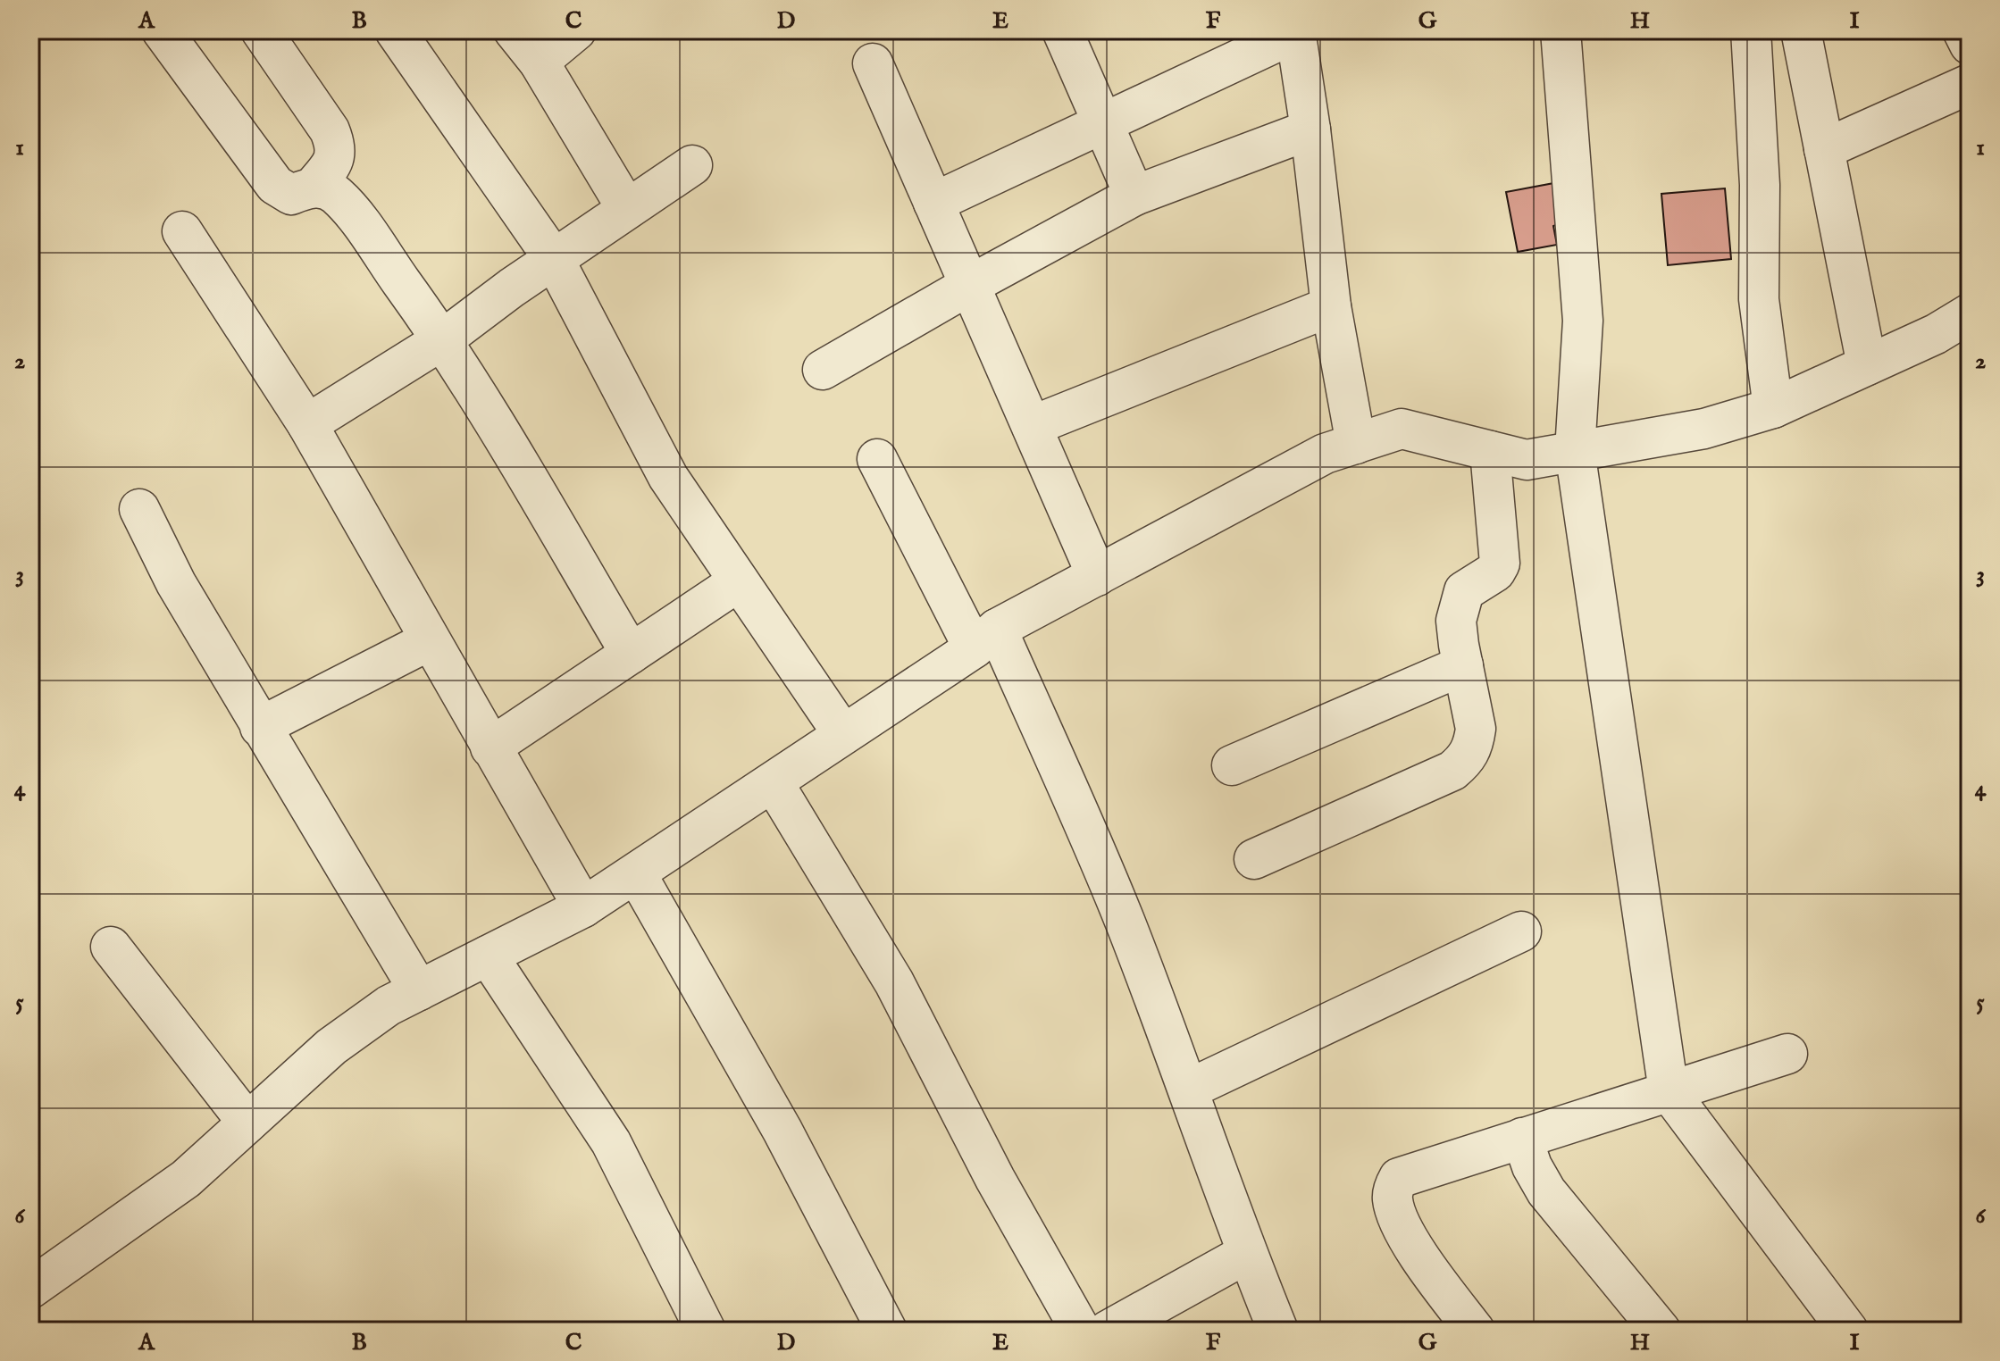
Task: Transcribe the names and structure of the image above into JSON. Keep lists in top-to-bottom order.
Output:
{
  "grid": {
    "columns": [
      "A",
      "B",
      "C",
      "D",
      "E",
      "F",
      "G",
      "H",
      "I"
    ],
    "rows": [
      "1",
      "2",
      "3",
      "4",
      "5",
      "6"
    ]
  }
}
